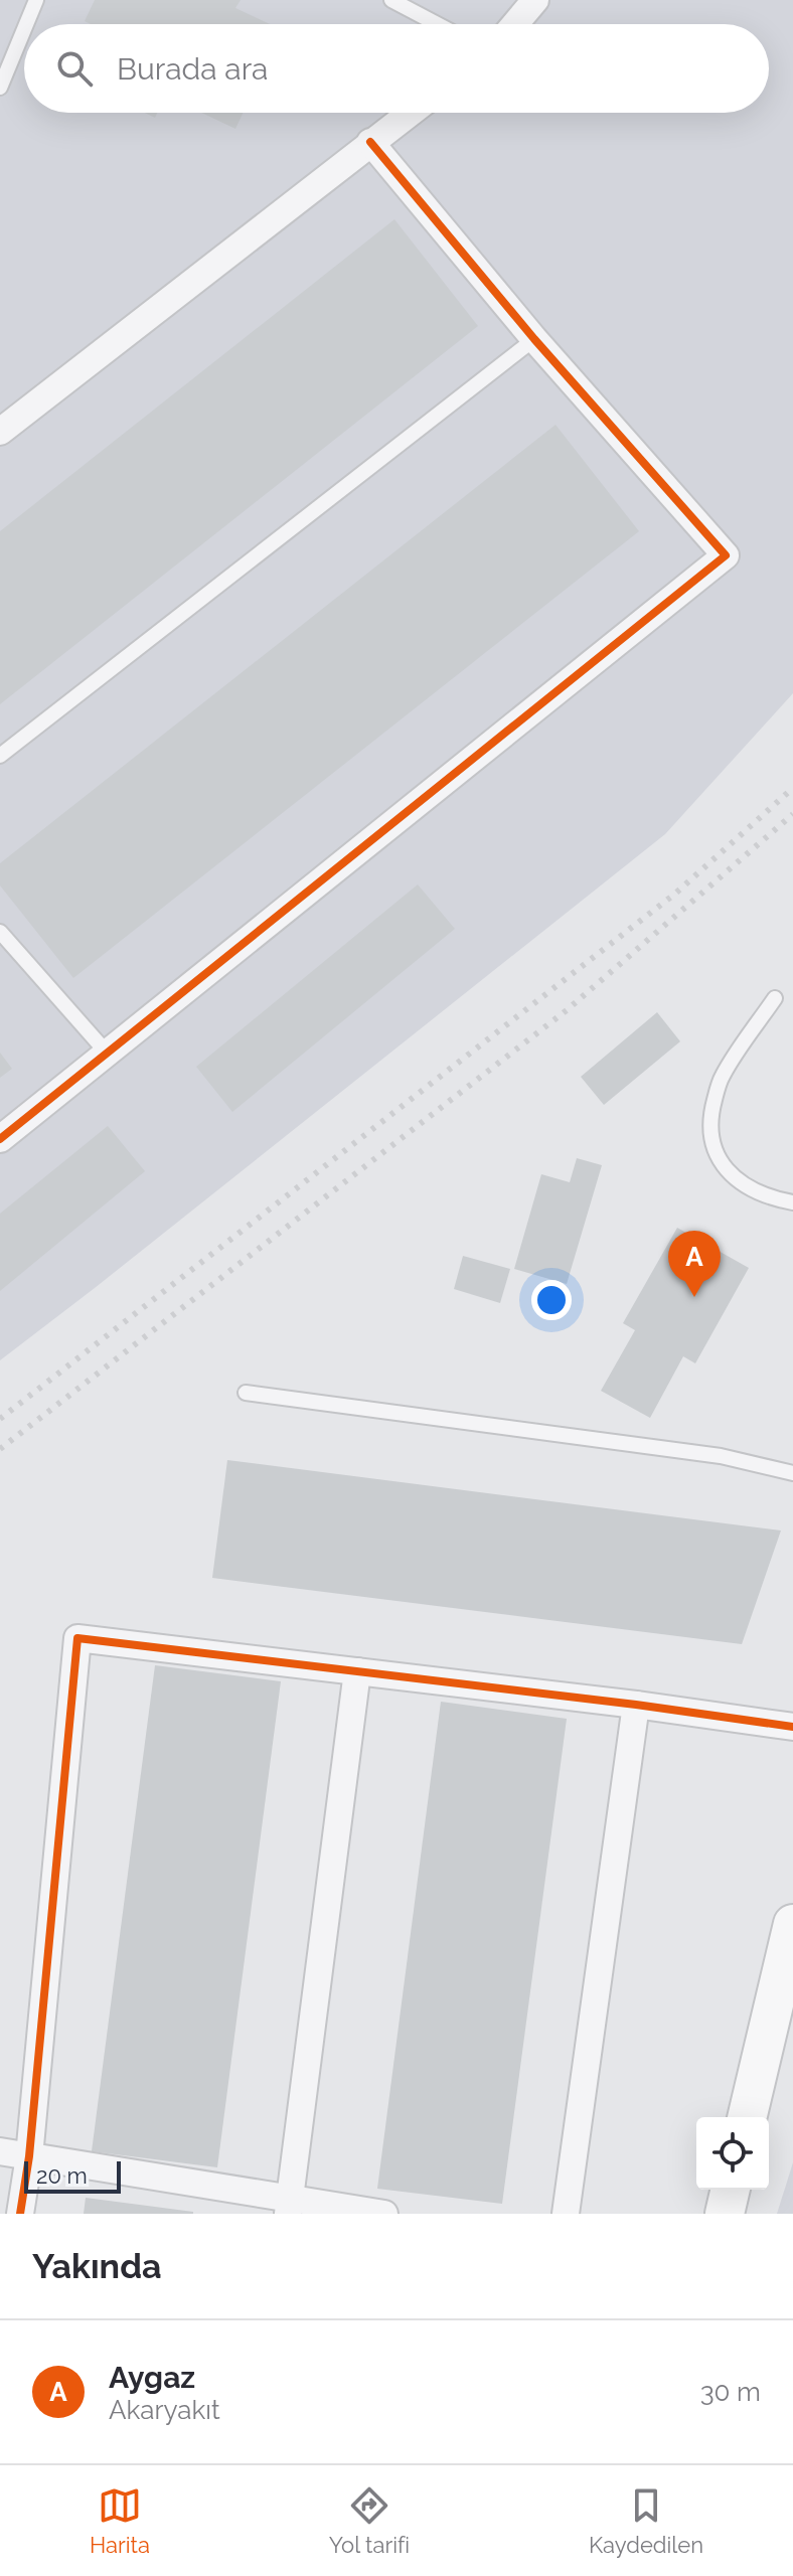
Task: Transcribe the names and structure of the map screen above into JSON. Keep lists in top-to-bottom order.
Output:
{
  "scale_bar": "20 m",
  "page": {
    "search": "Burada ara",
    "pins": "A",
    "scale": "20 m",
    "heading": "Yakında",
    "list": [
      {
        "mark": "A",
        "name": "Aygaz",
        "note": "Akaryakıt",
        "value": "30 m"
      }
    ],
    "nav": ["Harita", "Yol tarifi", "Kaydedilen"]
  }
}
